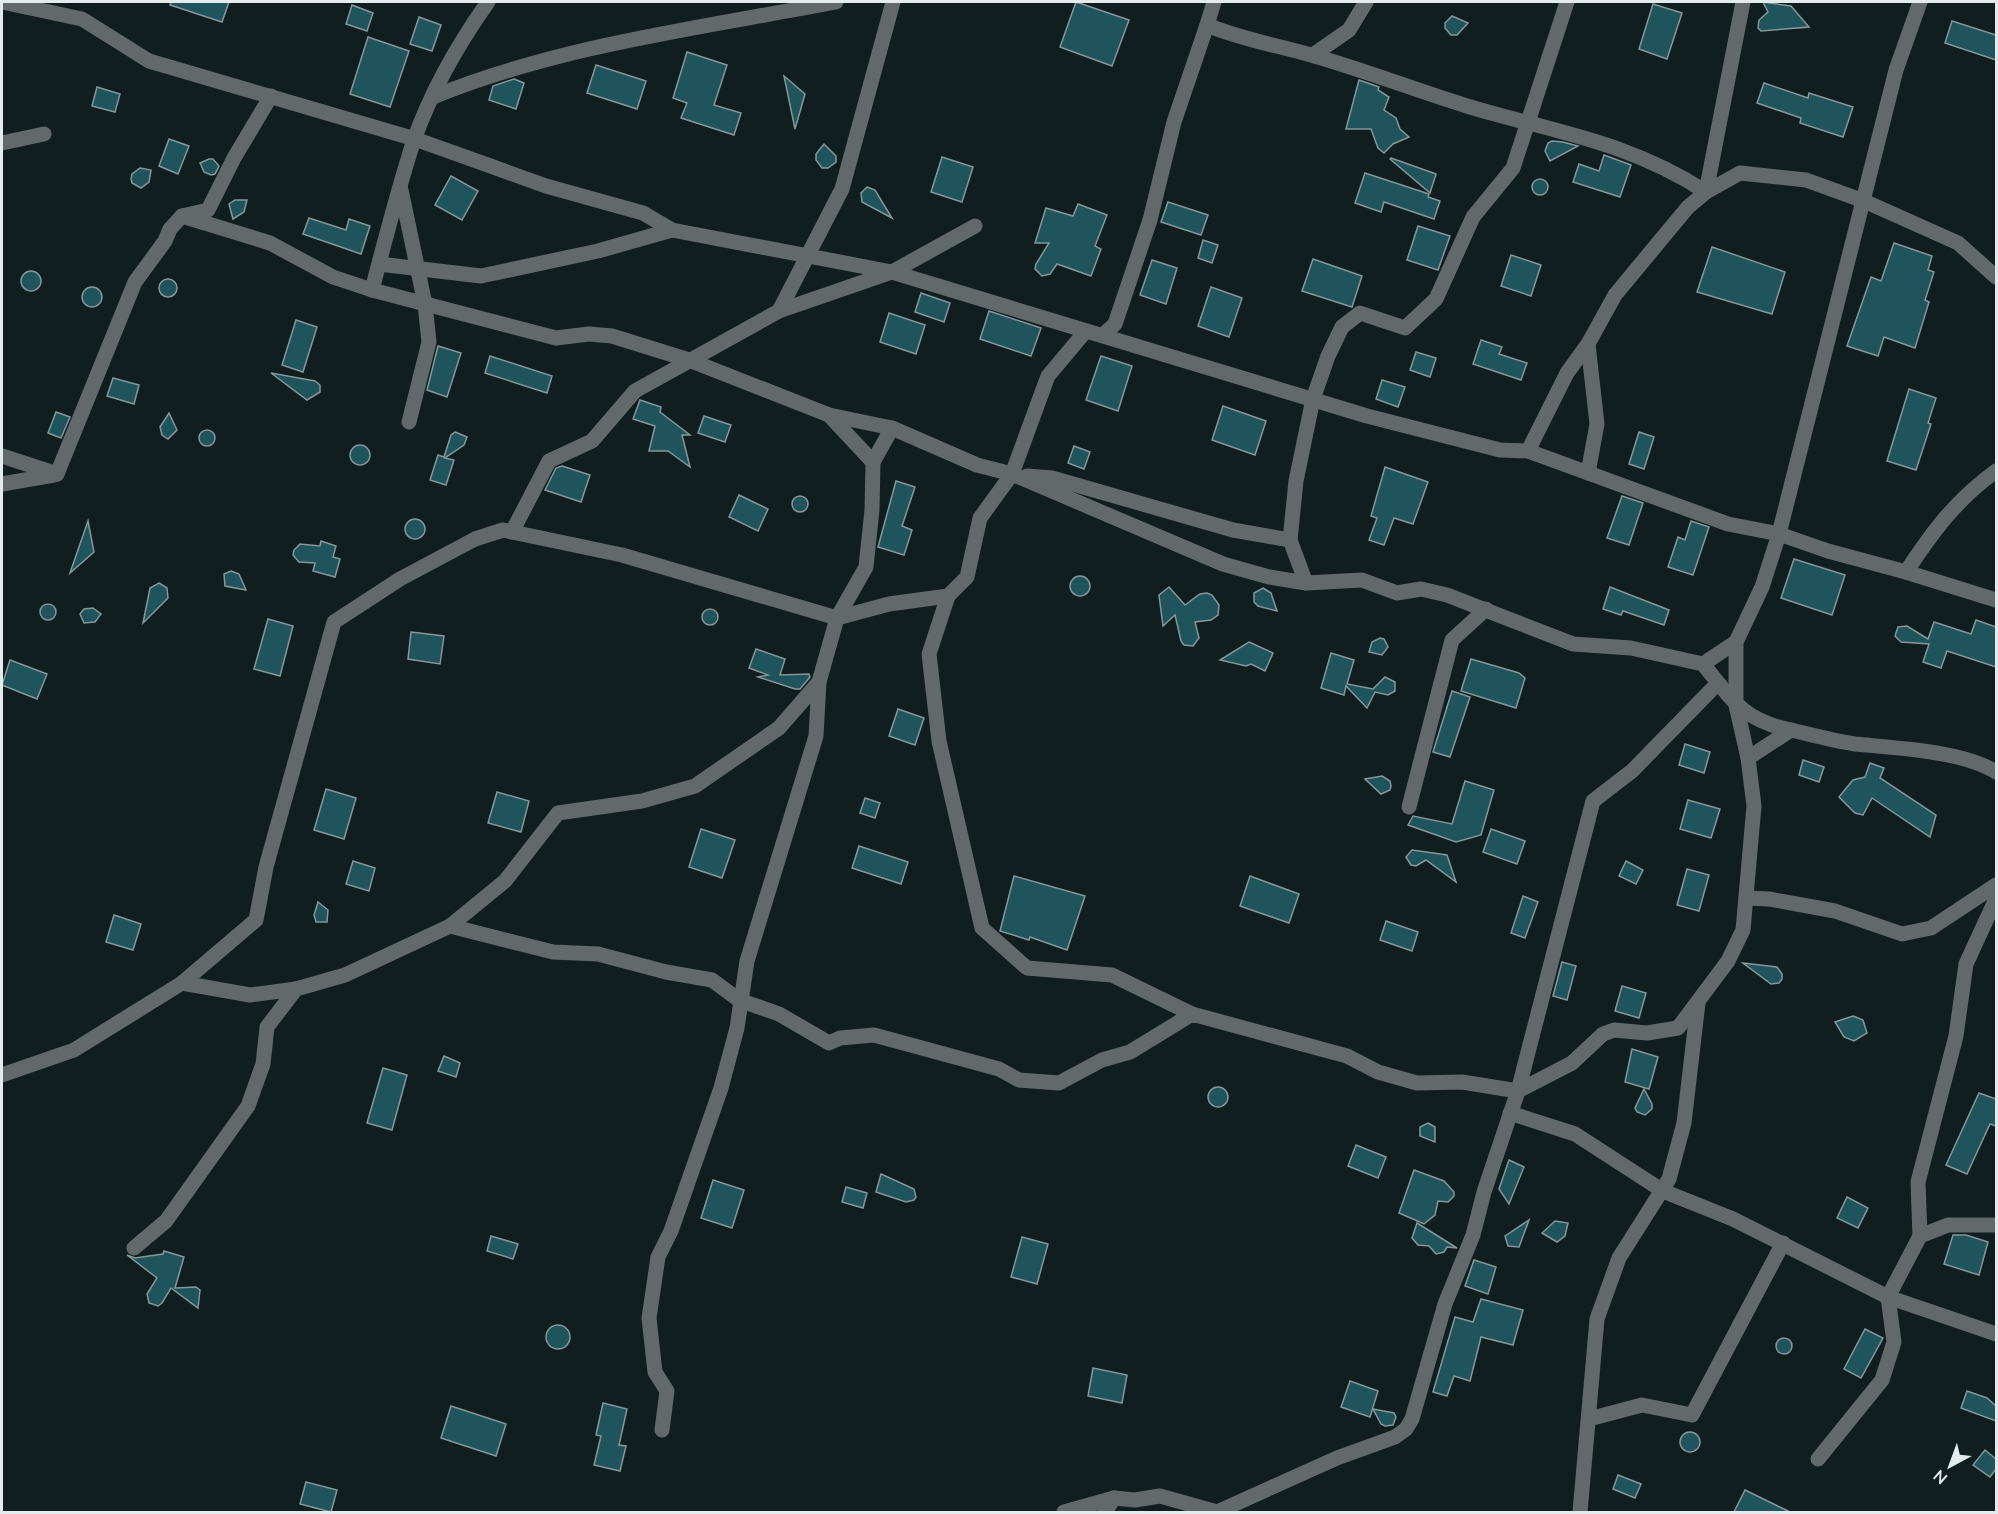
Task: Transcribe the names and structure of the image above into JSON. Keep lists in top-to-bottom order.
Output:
{
  "north": "bottom left"
}
